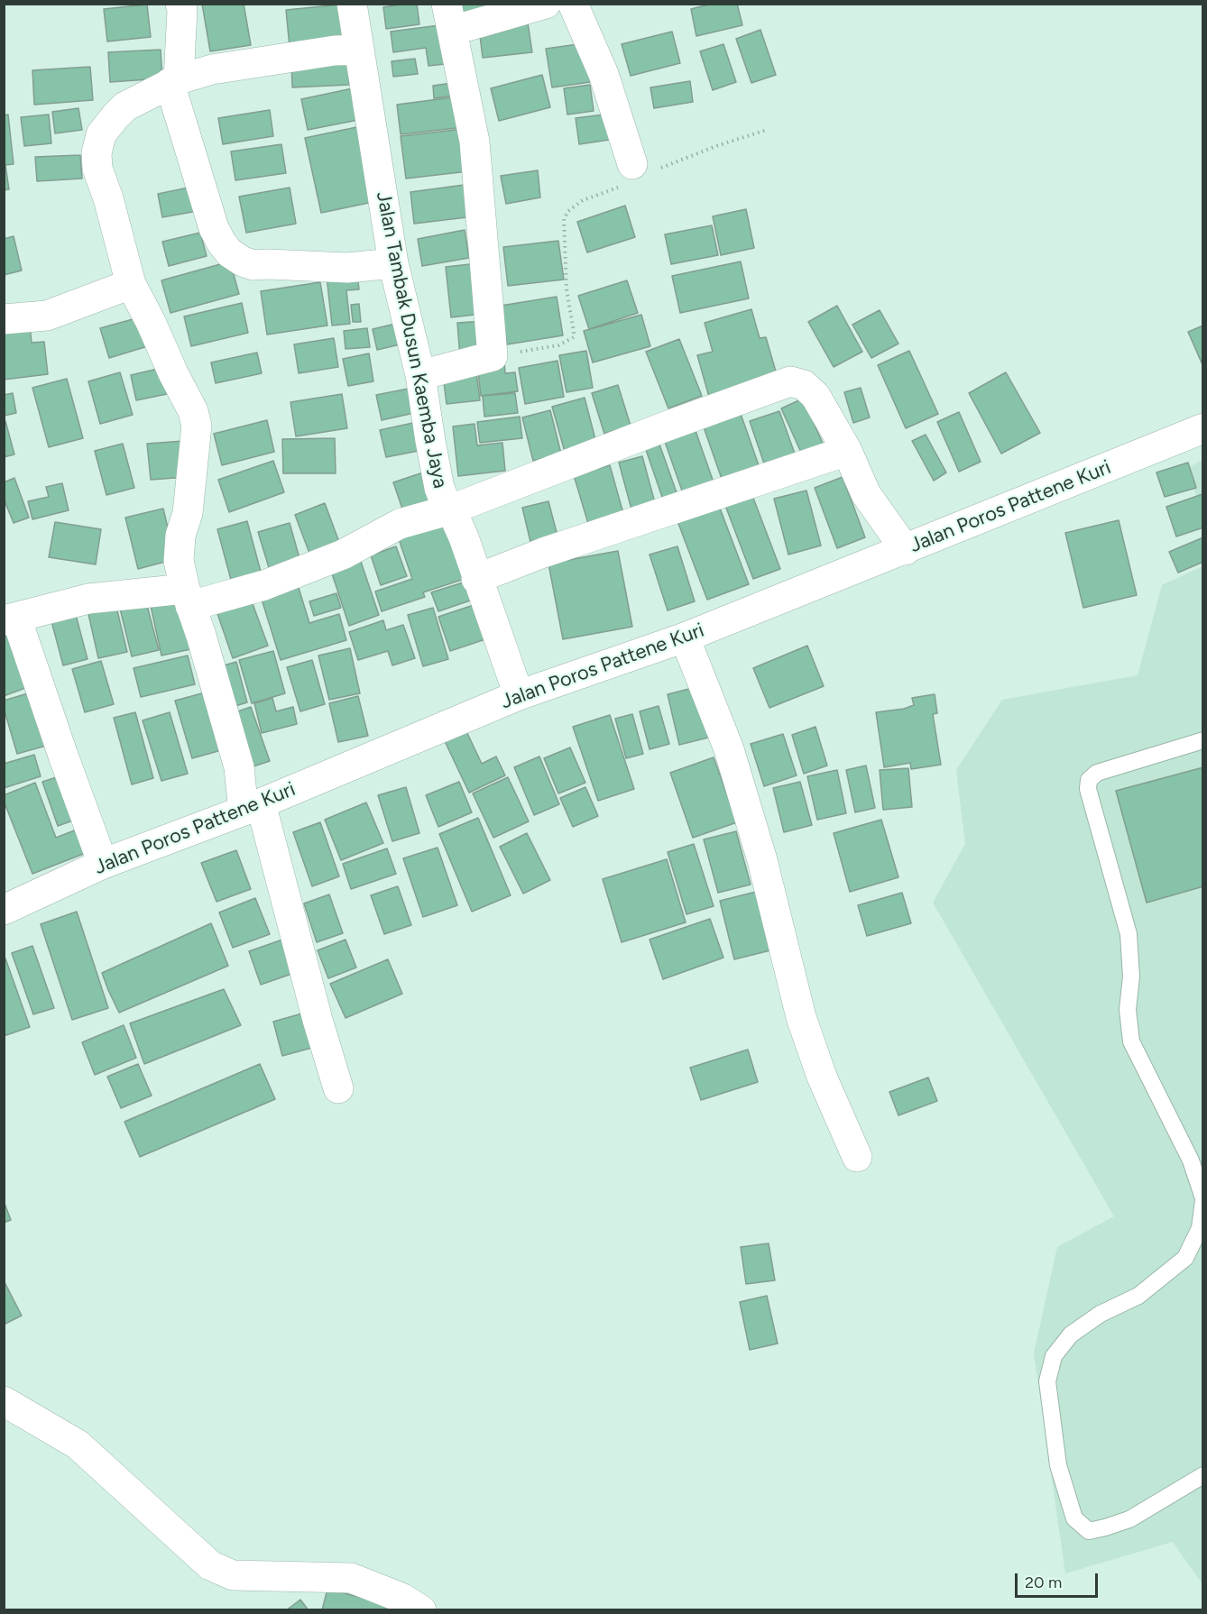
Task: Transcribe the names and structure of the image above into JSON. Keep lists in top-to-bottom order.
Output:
{
  "streets": {
    "street": ["Jalan Tambak Dusun Kaemba Jaya", "Jalan Poros Pattene Kuri"]
  },
  "crossings": [
    ["Jalan Tambak Dusun Kaemba Jaya", "Jalan Poros Pattene Kuri"]
  ],
  "scale_bar": "20 m"
}
